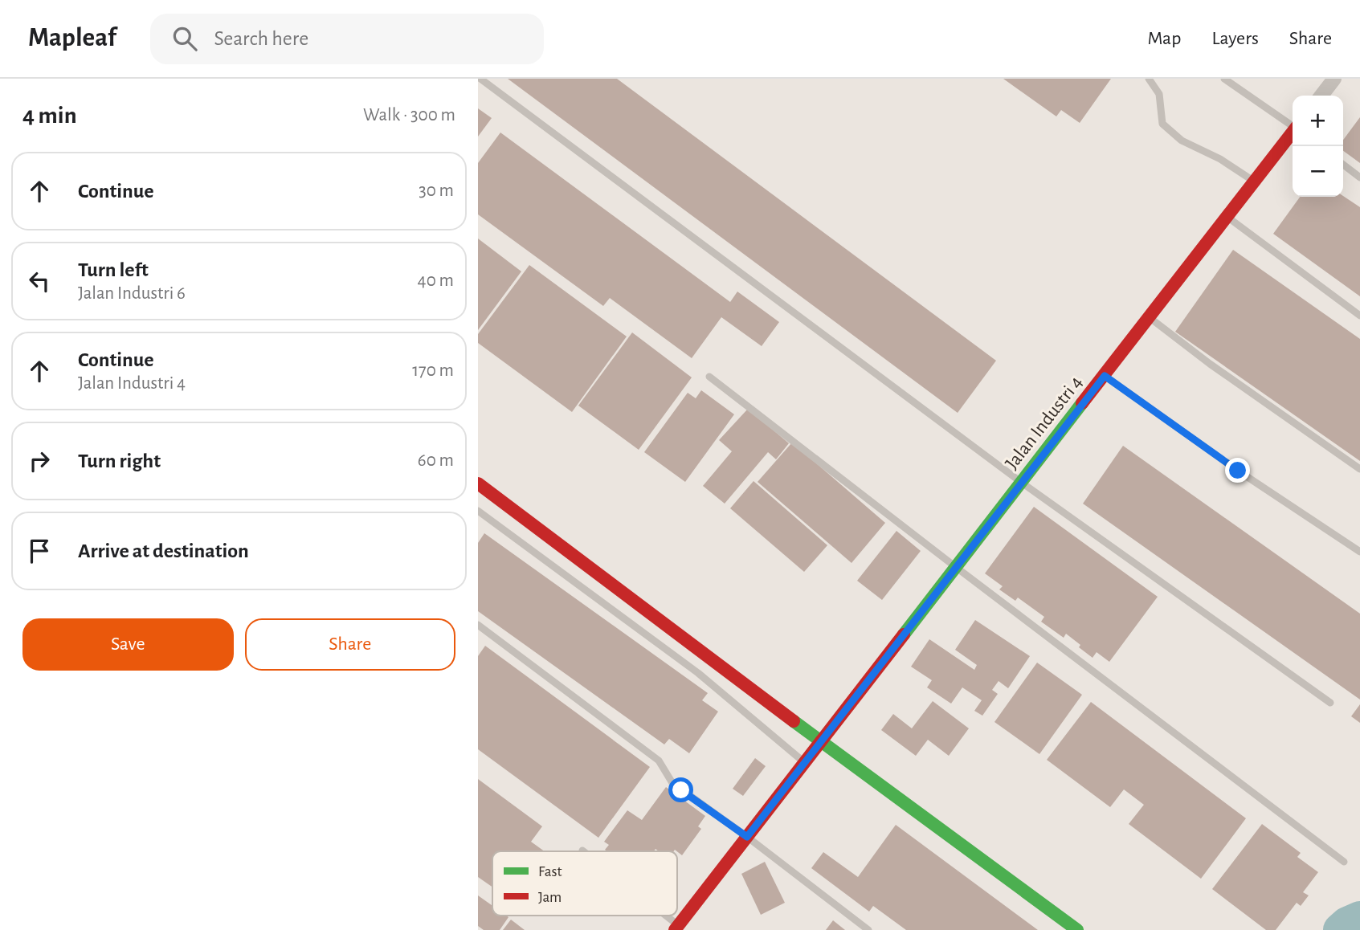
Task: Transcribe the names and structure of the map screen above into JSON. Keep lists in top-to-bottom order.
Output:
{
  "streets": {
    "street": ["Jalan Industri 4"]
  },
  "legend": ["Fast", "Jam"],
  "page": {
    "header": "Mapleaf",
    "search": "Search here",
    "nav": ["Map", "Layers", "Share"],
    "heading": ["4 min", "Walk · 300 m"],
    "map_buttons": ["+", "−"],
    "list": [
      ["Continue", "30 m"],
      ["Turn left", "Jalan Industri 6", "40 m"],
      ["Continue", "Jalan Industri 4", "170 m"],
      ["Turn right", "60 m"],
      "Arrive at destination"
    ],
    "buttons": ["Save", "Share"]
  }
}
